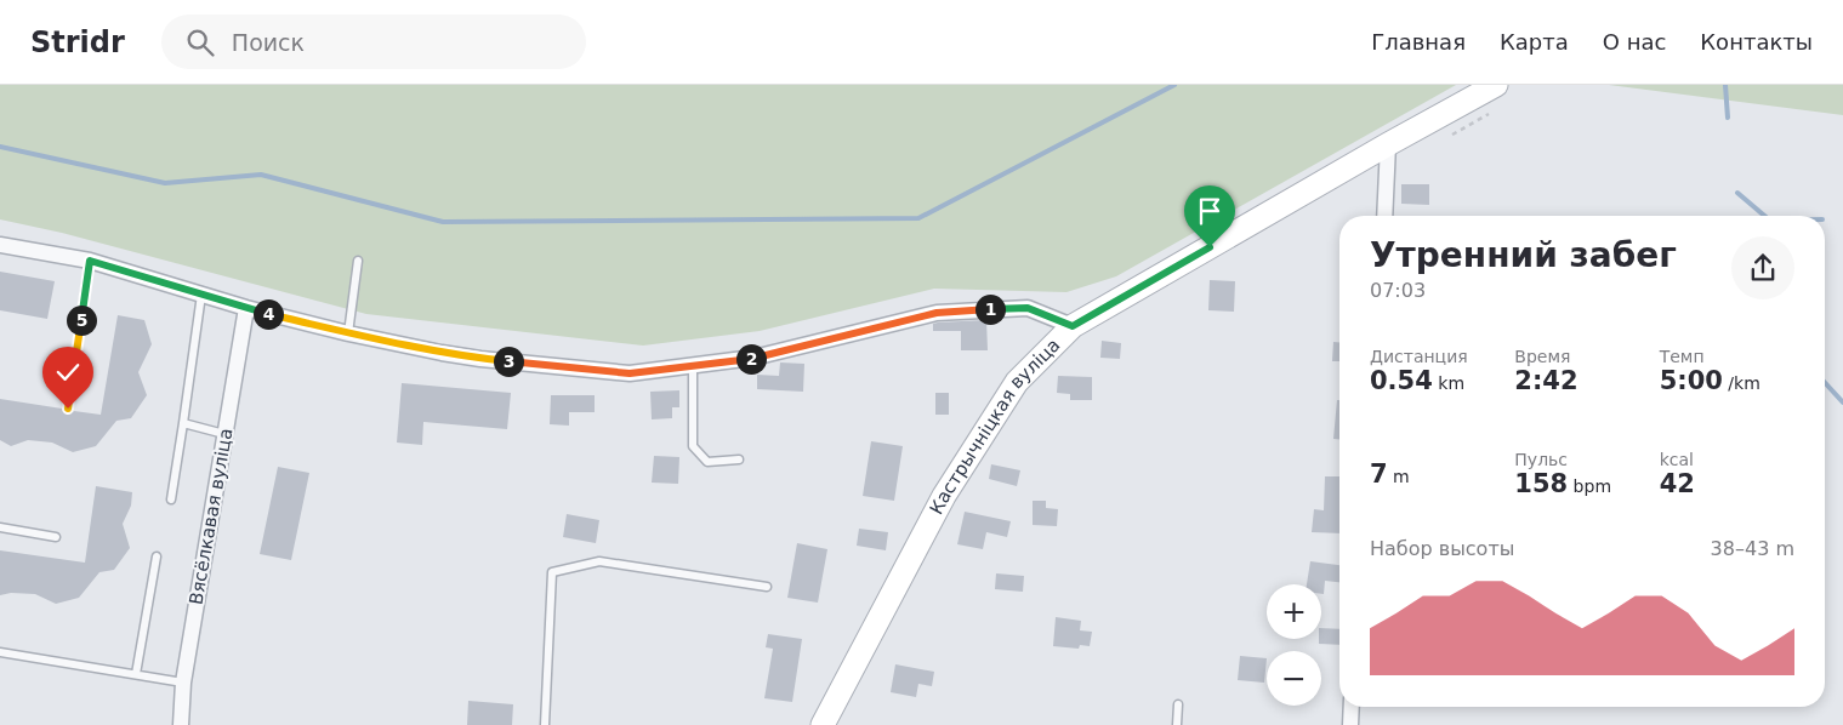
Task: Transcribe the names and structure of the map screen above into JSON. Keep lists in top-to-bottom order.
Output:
{
  "streets": {
    "street": ["Кастрычніцкая вуліца", "Вясёлкавая вуліца"]
  },
  "page": {
    "header": "Stridr",
    "search": "Поиск",
    "nav": [
      "Главная",
      "Карта",
      "О нас",
      "Контакты"
    ],
    "heading": ["Утренний забег", "07:03"],
    "pins": [
      "1",
      "4",
      "5",
      "2",
      "3"
    ],
    "stats": [
      ["Дистанция", "0.54 km"],
      ["Время", "2:42"],
      ["Темп", "5:00 /km"],
      ["7 m"],
      ["Пульс", "158 bpm"],
      ["kcal", "42"]
    ],
    "chart": ["Набор высоты", "38–43 m"],
    "map_buttons": ["+", "−"]
  }
}
